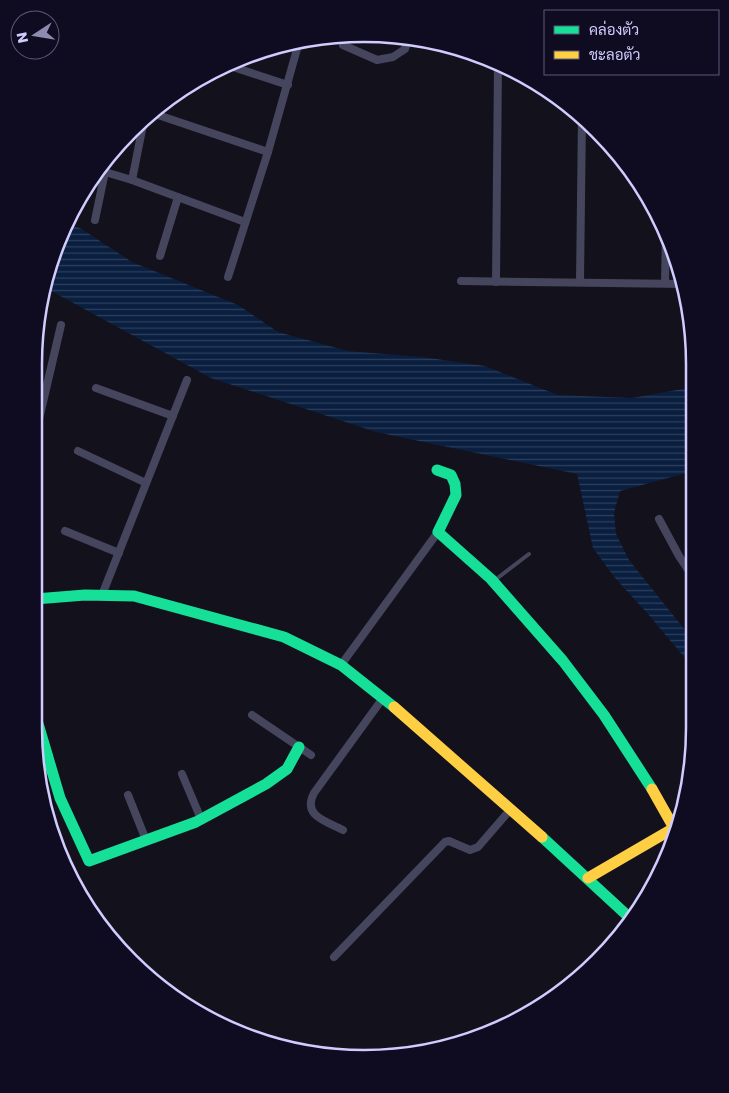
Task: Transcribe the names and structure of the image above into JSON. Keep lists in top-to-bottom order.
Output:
{
  "legend": ["คล่องตัว", "ชะลอตัว"],
  "north": "left"
}
